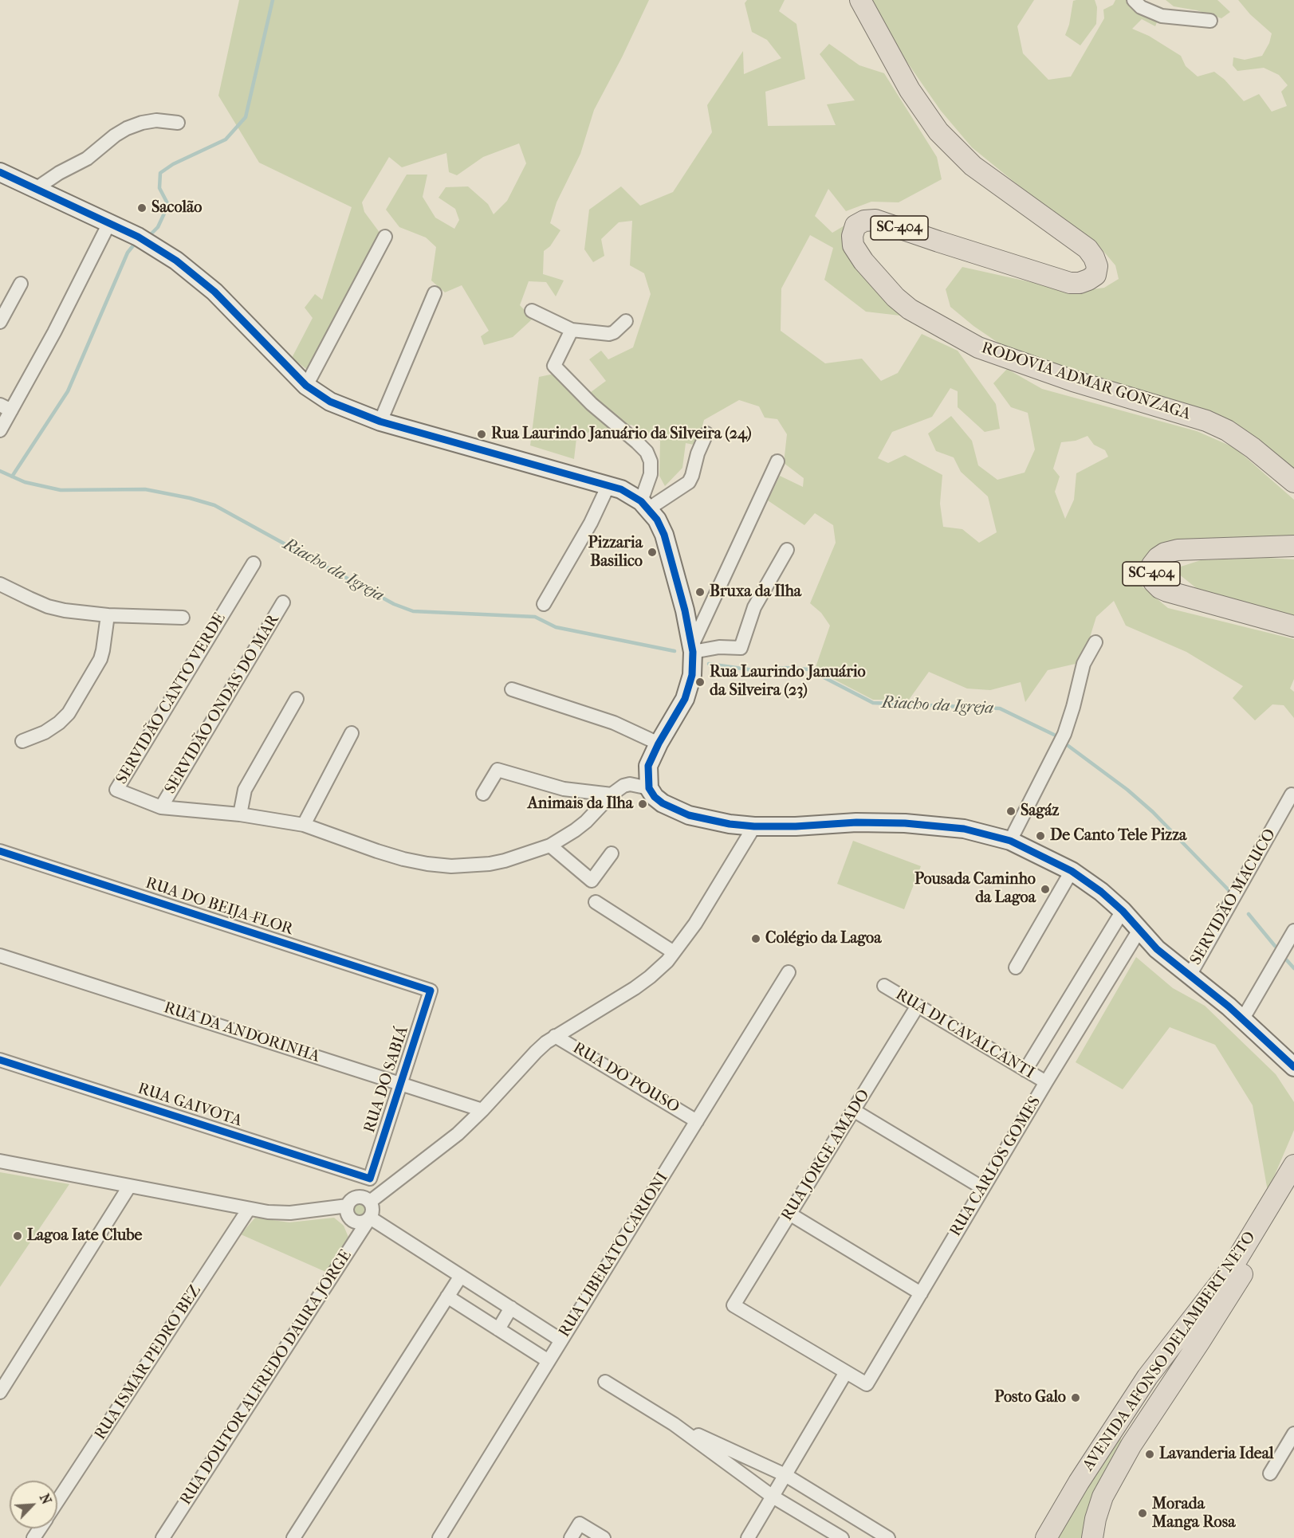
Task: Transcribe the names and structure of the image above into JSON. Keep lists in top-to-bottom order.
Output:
{
  "streets": {
    "main road": ["SC-404", "RODOVIA ADMAR GONZAGA", "AVENIDA AFONSO DELAMBERT NETO"],
    "street": [
      "SERVIDÃO CANTO VERDE",
      "SERVIDÃO ONDAS DO MAR",
      "SERVIDÃO MACUCO",
      "RUA DO BEIJA-FLOR",
      "RUA DA ANDORINHA",
      "RUA DI CAVALCANTI",
      "RUA DO POUSO",
      "RUA DO SABIÁ",
      "RUA GAIVOTA",
      "RUA JORGE AMADO",
      "RUA CARLOS GOMES",
      "RUA LIBERATO CARIONI",
      "RUA ISMAR PEDRO BEZ",
      "RUA DOUTOR ALFREDO DAURA JORGE"
    ]
  },
  "crossings": [
    ["SERVIDÃO CANTO VERDE", "SERVIDÃO ONDAS DO MAR"],
    ["RUA DO BEIJA-FLOR", "RUA DO SABIÁ"],
    ["RUA DA ANDORINHA", "RUA DO SABIÁ"],
    ["RUA DI CAVALCANTI", "RUA JORGE AMADO"],
    ["RUA DI CAVALCANTI", "RUA CARLOS GOMES"],
    ["RUA DO POUSO", "RUA LIBERATO CARIONI"],
    ["RUA DO SABIÁ", "RUA GAIVOTA"],
    ["RUA JORGE AMADO", "RUA CARLOS GOMES"]
  ],
  "water": ["Riacho da Igreja"],
  "places": [
    "Sacolão",
    "Rua Laurindo Januário da Silveira (24)",
    "Pizzaria Basilico",
    "Bruxa da Ilha",
    "Rua Laurindo Januário da Silveira (23)",
    "Animais da Ilha",
    "Sagáz",
    "De Canto Tele Pizza",
    "Pousada Caminho da Lagoa",
    "Colégio da Lagoa",
    "Lagoa Iate Clube",
    "Posto Galo",
    "Lavanderia Ideal",
    "Morada Manga Rosa"
  ],
  "north": "top right"
}
